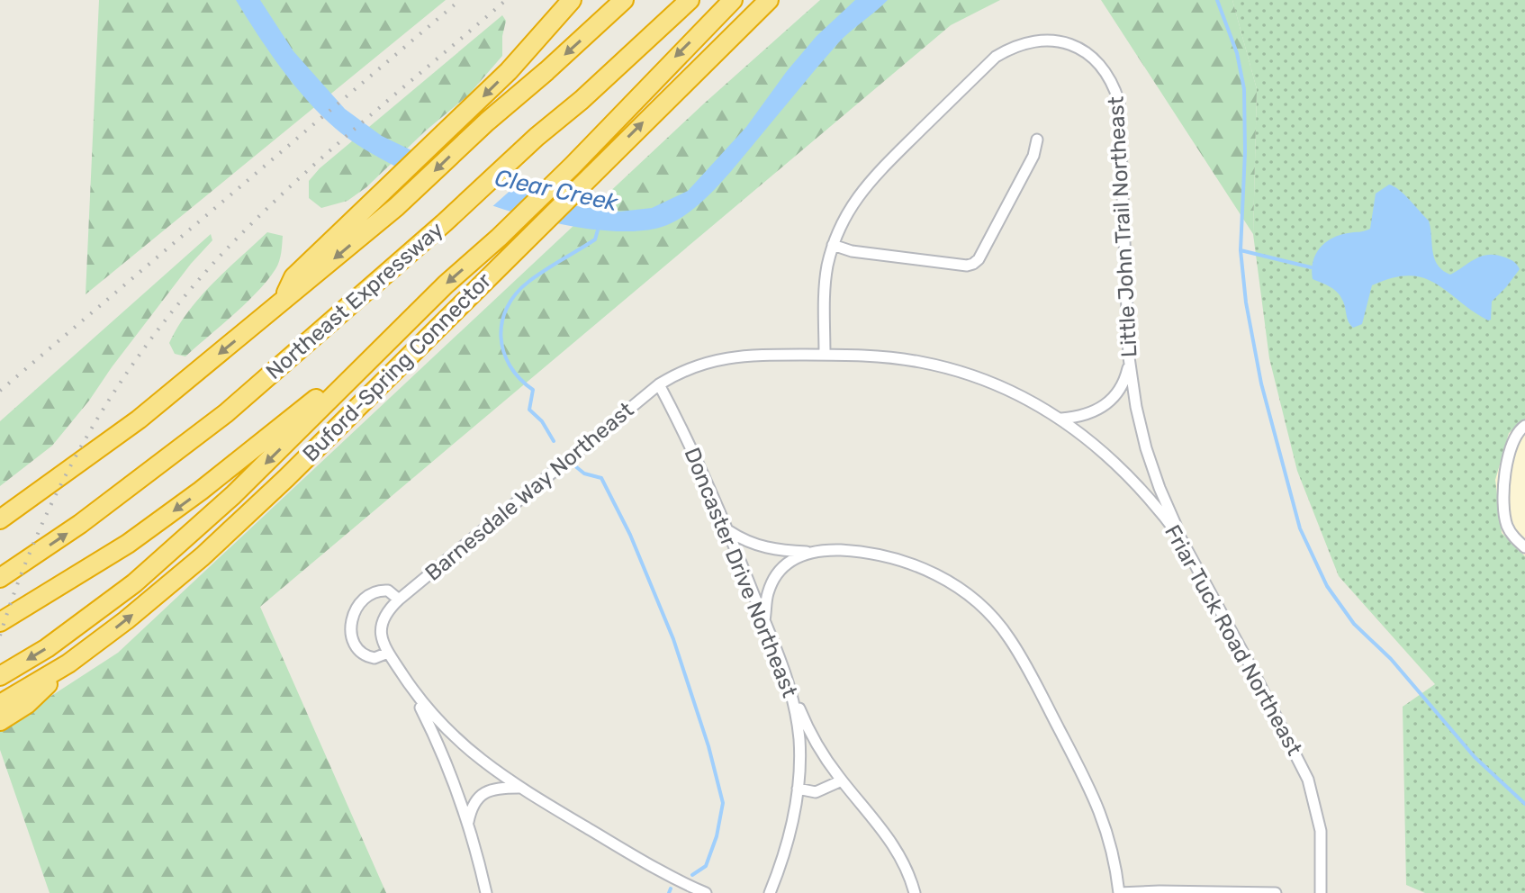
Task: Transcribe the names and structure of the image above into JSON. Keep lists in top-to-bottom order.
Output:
{
  "streets": {
    "highway": ["Northeast Expressway", "Buford-Spring Connector"],
    "street": [
      "Little John Trail Northeast",
      "Barnesdale Way Northeast",
      "Doncaster Drive Northeast",
      "Friar Tuck Road Northeast"
    ]
  },
  "crossings": [
    ["Little John Trail Northeast", "Friar Tuck Road Northeast"],
    ["Barnesdale Way Northeast", "Doncaster Drive Northeast"],
    ["Barnesdale Way Northeast", "Friar Tuck Road Northeast"],
    ["Doncaster Drive Northeast", "Friar Tuck Road Northeast"]
  ],
  "water": ["Clear Creek"]
}
